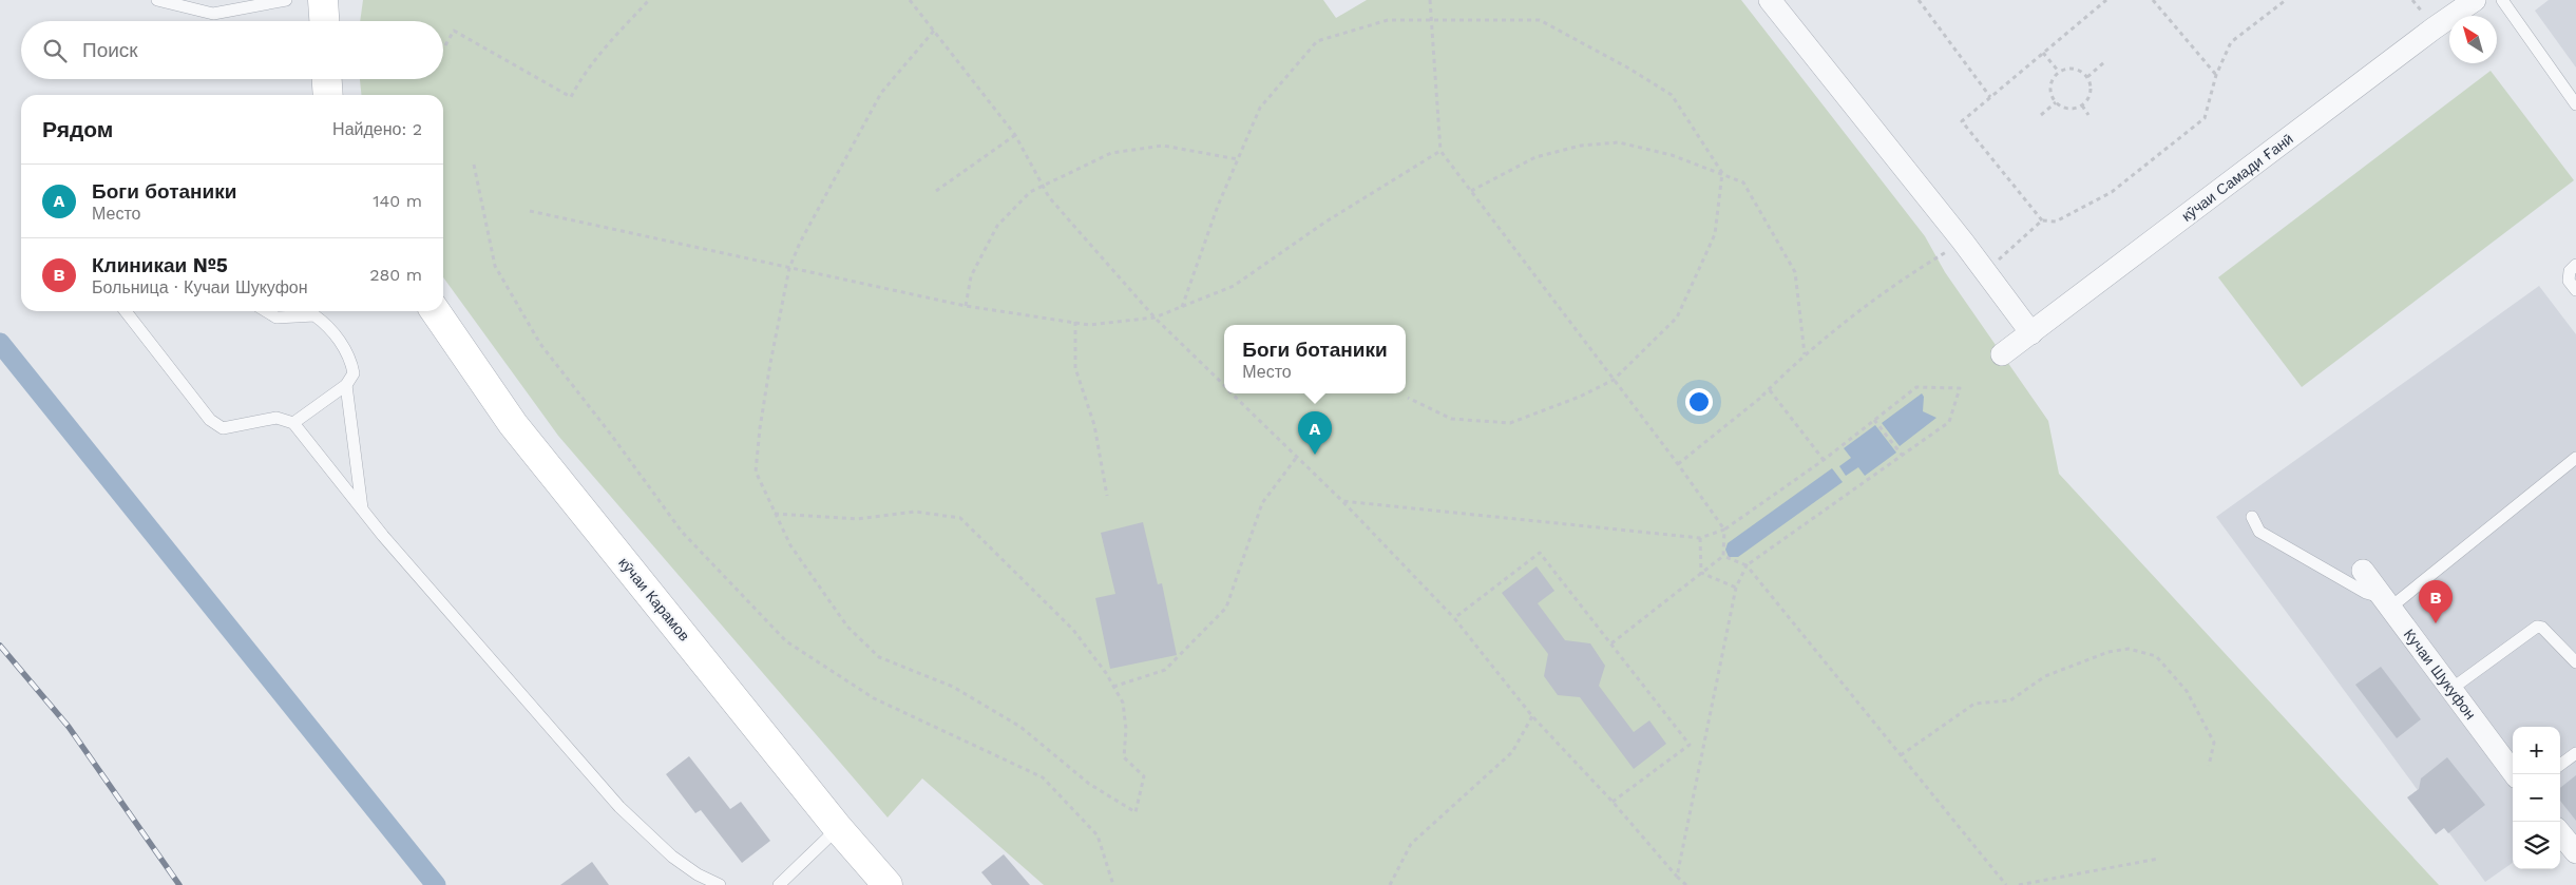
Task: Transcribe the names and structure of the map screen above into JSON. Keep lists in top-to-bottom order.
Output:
{
  "streets": {
    "main road": ["кӯчаи Карамов"],
    "street": ["кӯчаи Самади Ғанӣ", "Кучаи Шукуфон"]
  },
  "north": "top left",
  "page": {
    "search": "Поиск",
    "heading": ["Рядом", "Найдено: 2"],
    "list": [
      {
        "mark": "A",
        "name": "Боги ботаники",
        "note": "Место",
        "value": "140 m"
      },
      {
        "mark": "B",
        "name": "Клиникаи №5",
        "note": "Больница · Кучаи Шукуфон",
        "value": "280 m"
      }
    ],
    "popup": ["Боги ботаники", "Место"],
    "pins": ["A", "B"],
    "map_buttons": ["+", "−"]
  }
}
